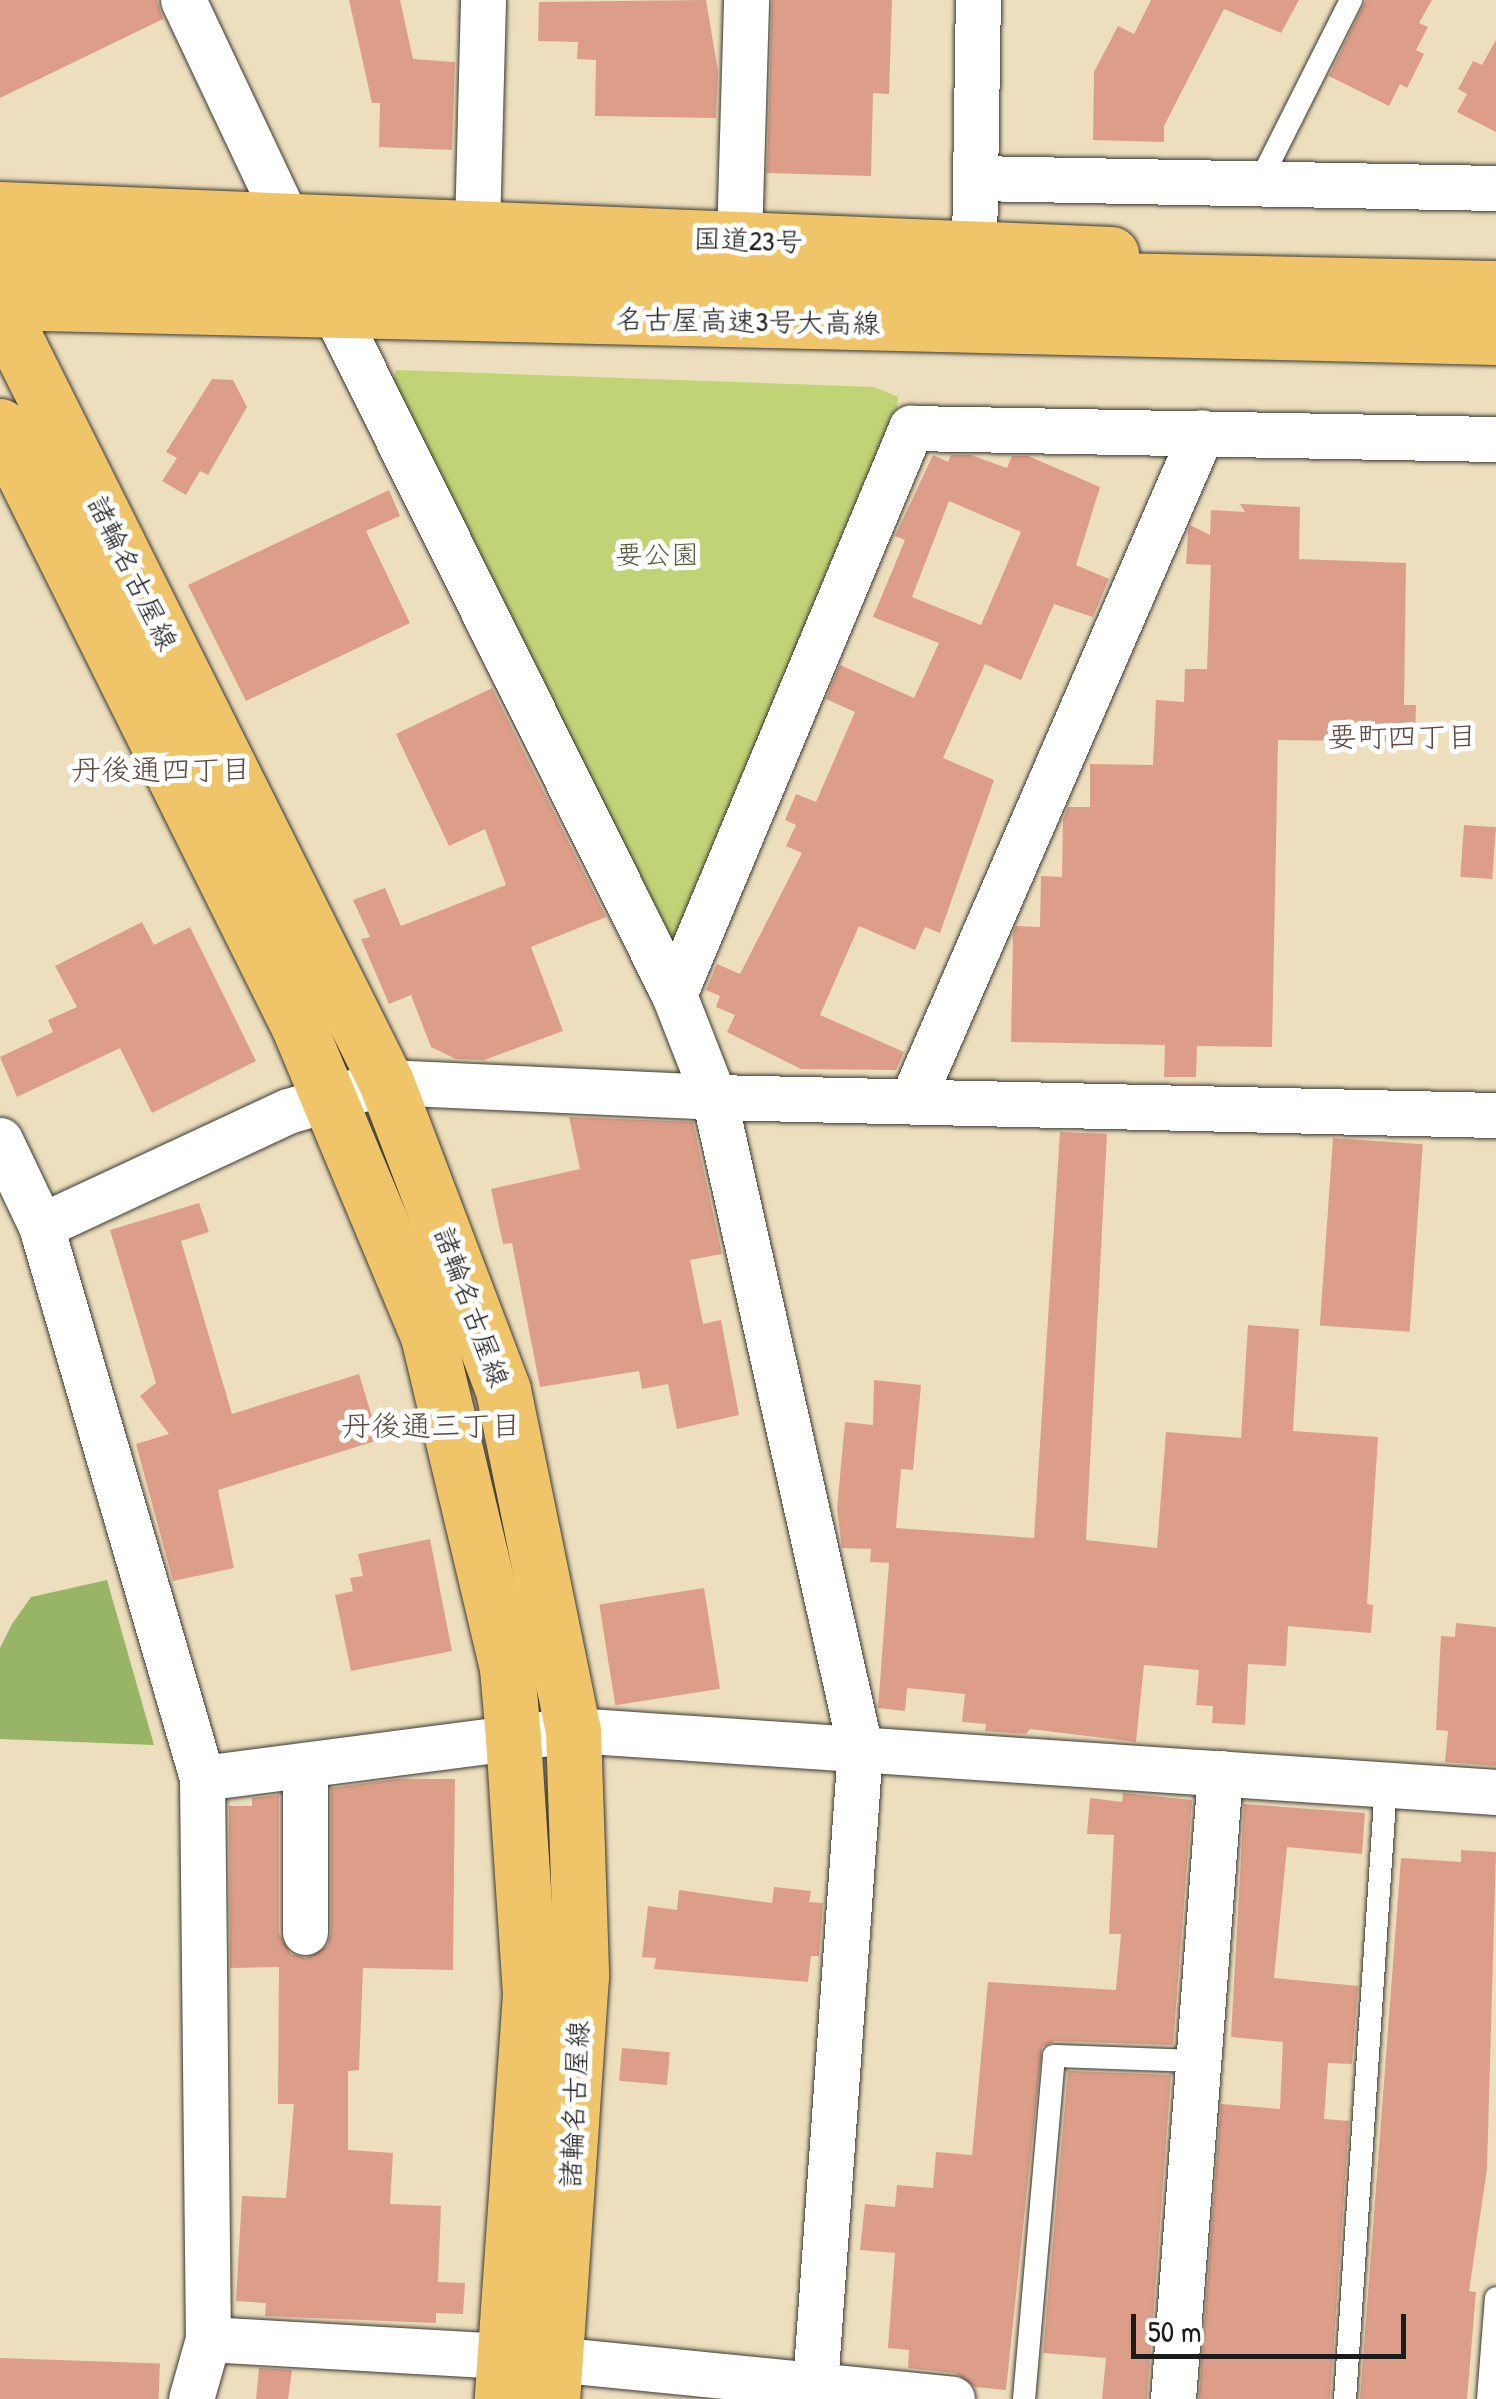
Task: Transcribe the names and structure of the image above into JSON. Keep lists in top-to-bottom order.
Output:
{
  "streets": {
    "main road": ["国道23号", "名古屋高速3号大高線", "諸輪名古屋線"]
  },
  "crossings": [
    ["名古屋高速3号大高線", "諸輪名古屋線"]
  ],
  "districts": ["要町四丁目", "丹後通四丁目", "丹後通三丁目"],
  "parks": ["要公園"],
  "scale_bar": "50 m"
}
